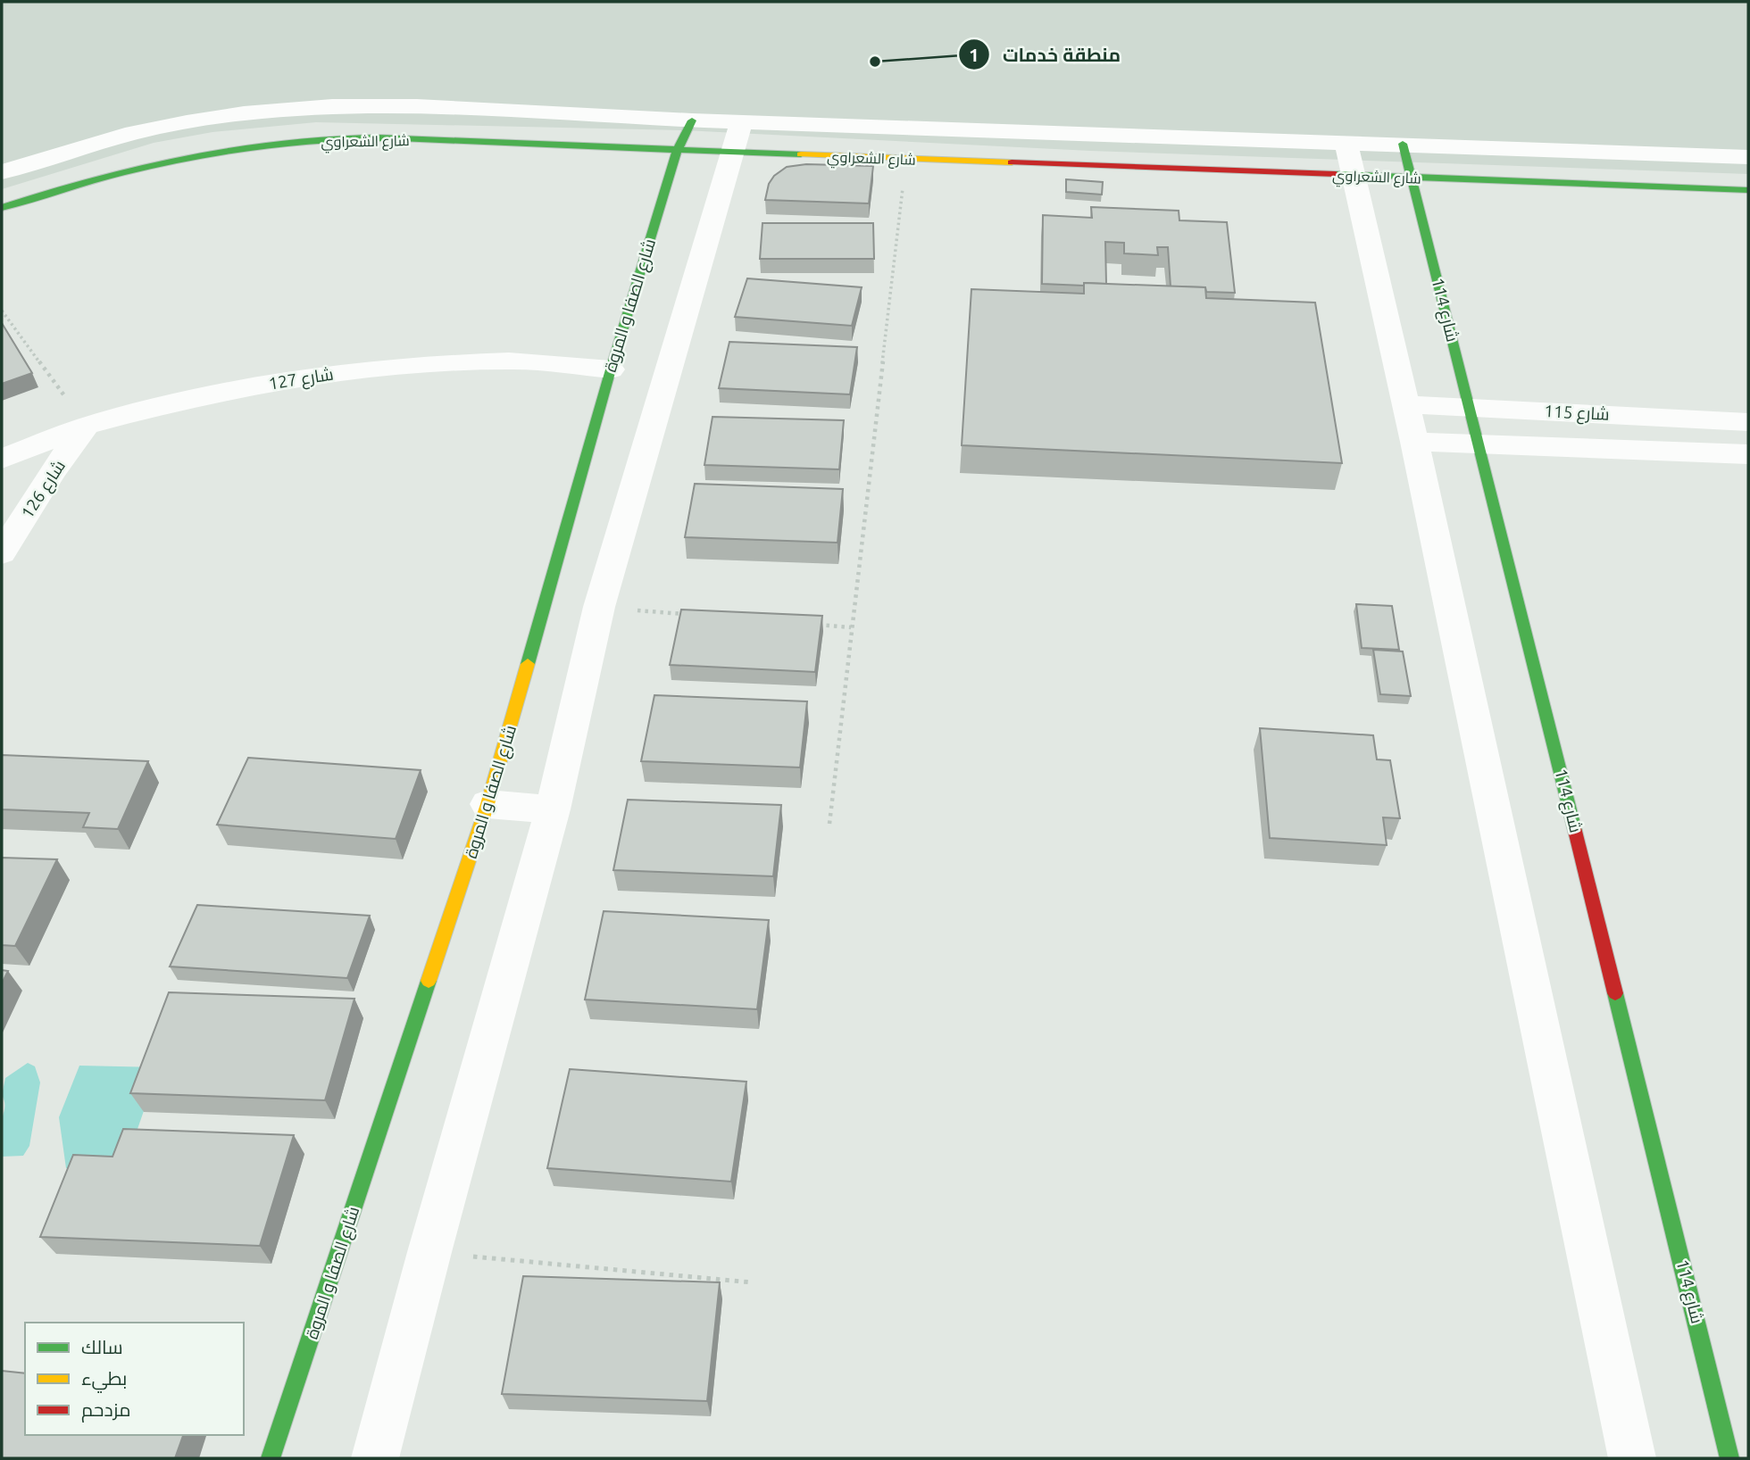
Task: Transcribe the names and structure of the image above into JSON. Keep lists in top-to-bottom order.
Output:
{
  "streets": {
    "street": [
      "شارع الشعراوي",
      "شارع الصفا و المروة",
      "شارع 114",
      "شارع 127",
      "شارع 115",
      "شارع 126"
    ]
  },
  "crossings": [
    ["شارع الشعراوي", "شارع الصفا و المروة"],
    ["شارع الشعراوي", "شارع 114"],
    ["شارع الصفا و المروة", "شارع 127"],
    ["شارع 114", "شارع 115"],
    ["شارع 127", "شارع 126"]
  ],
  "places": ["منطقة خدمات"],
  "legend": ["سالك", "بطيء", "مزدحم"]
}
